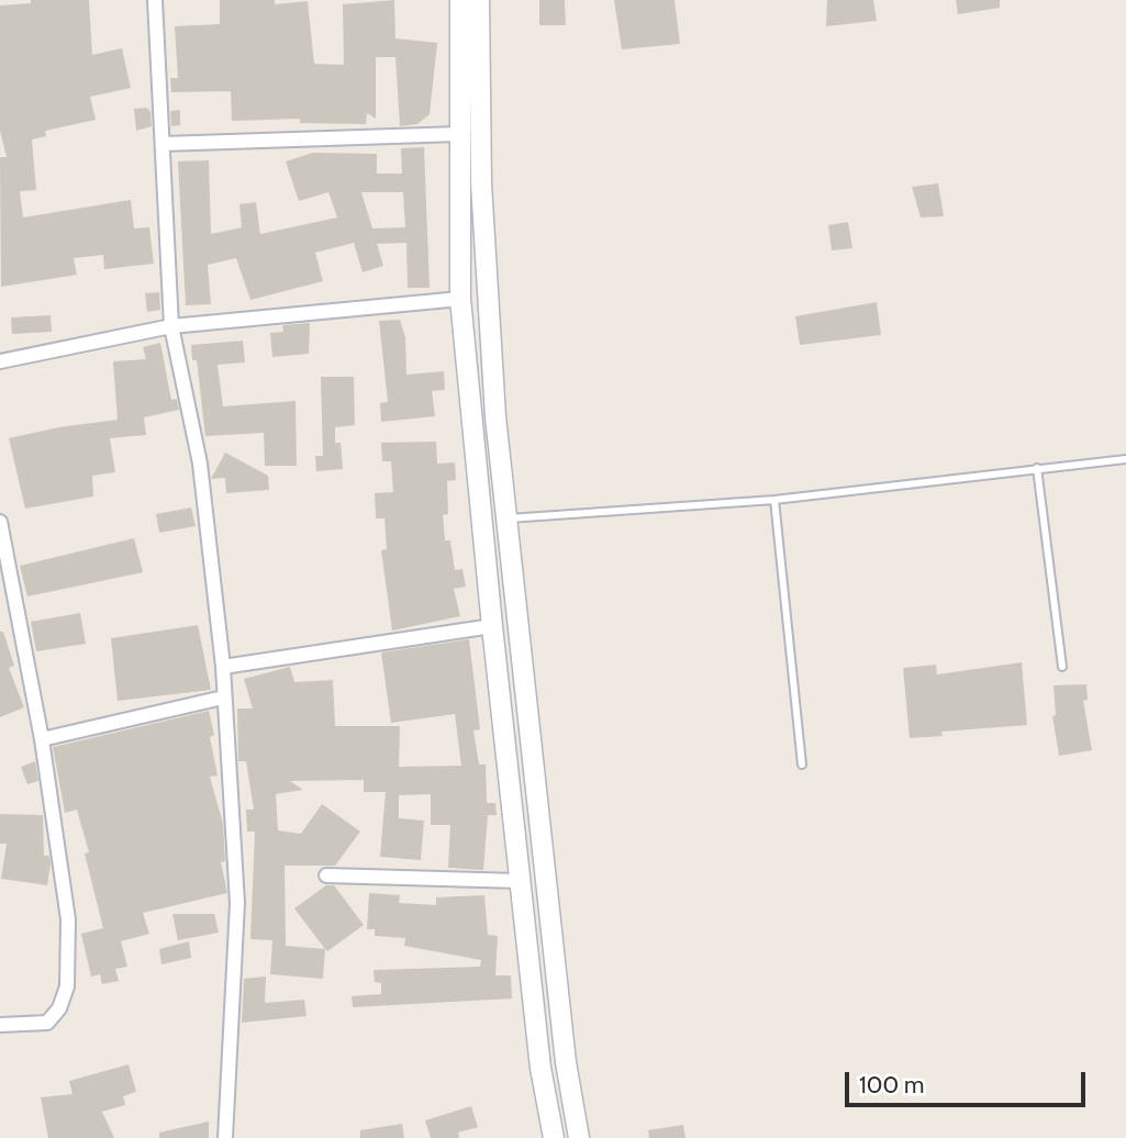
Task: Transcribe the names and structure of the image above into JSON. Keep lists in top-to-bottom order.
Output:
{
  "scale_bar": "100 m"
}
